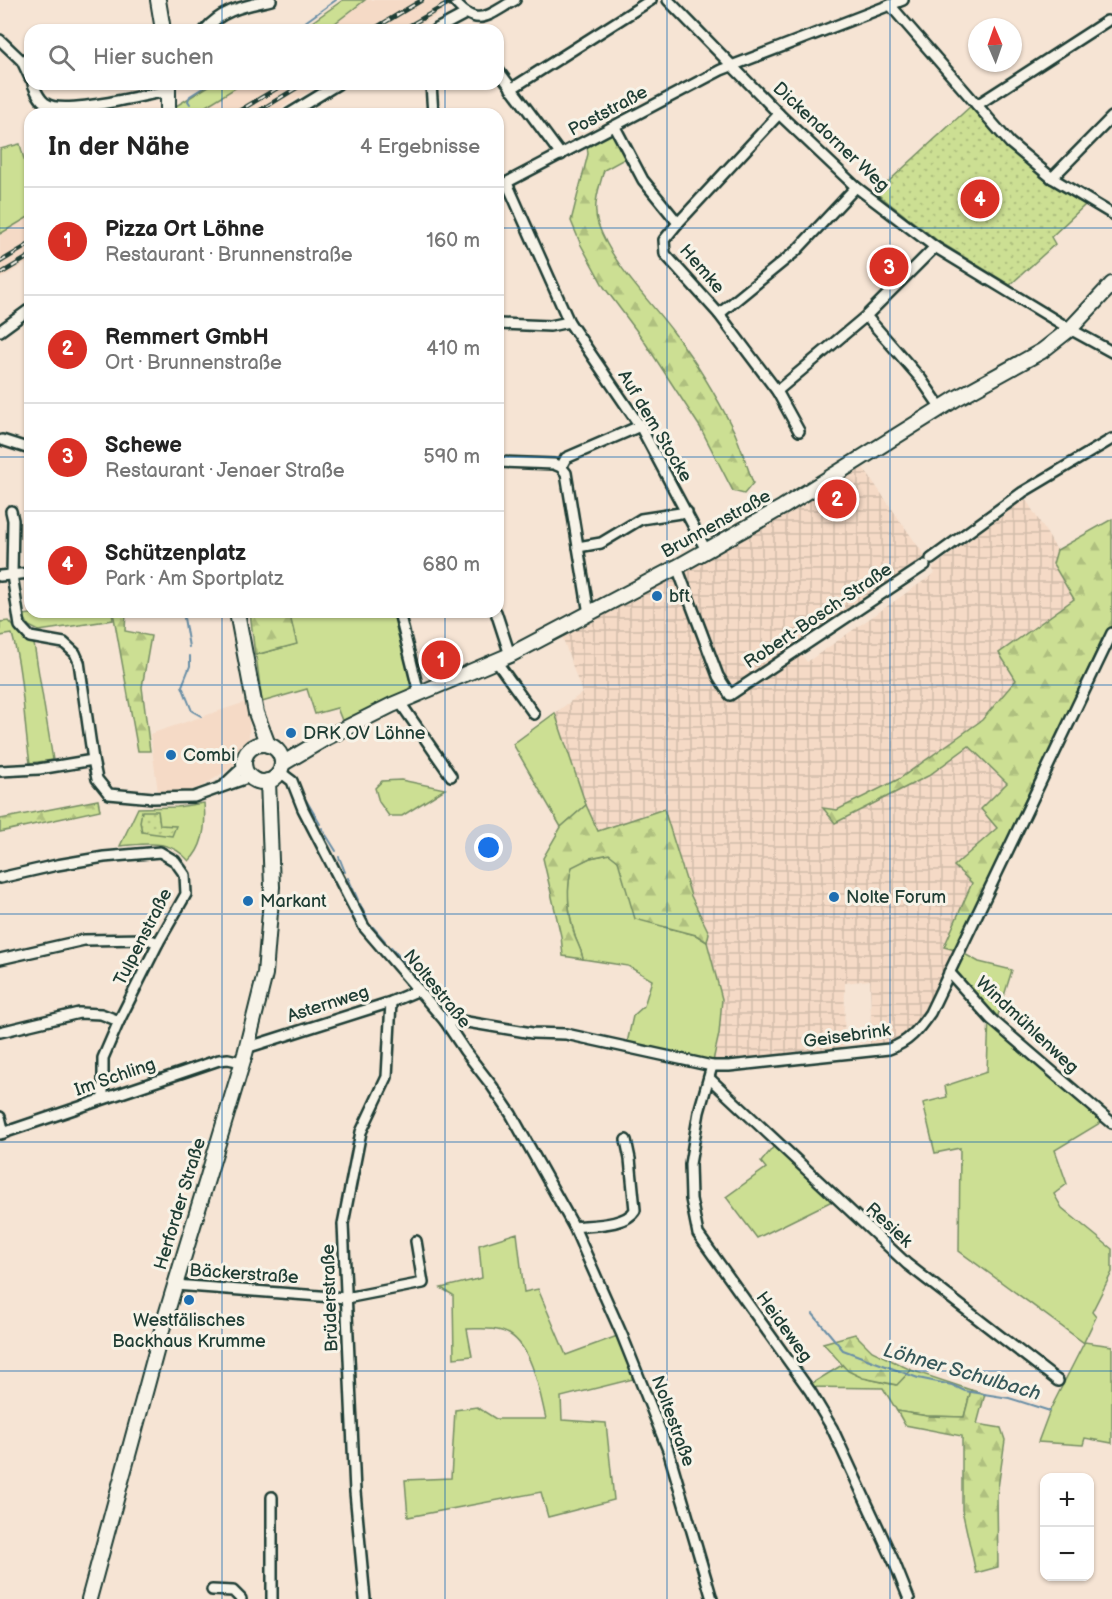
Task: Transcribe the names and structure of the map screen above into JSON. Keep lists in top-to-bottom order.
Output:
{
  "streets": {
    "main road": ["Brunnenstraße", "Herforder Straße"],
    "street": [
      "Poststraße",
      "Dickendorner Weg",
      "Hemke",
      "Auf dem Stocke",
      "Robert-Bosch-Straße",
      "Tulpenstraße",
      "Noltestraße",
      "Asternweg",
      "Windmühlenweg",
      "Geisebrink",
      "Im Schling",
      "Resiek",
      "Bäckerstraße",
      "Brüderstraße",
      "Heideweg"
    ]
  },
  "crossings": [
    ["Poststraße", "Dickendorner Weg"],
    ["Poststraße", "Hemke"],
    ["Dickendorner Weg", "Brunnenstraße"],
    ["Auf dem Stocke", "Brunnenstraße"],
    ["Brunnenstraße", "Robert-Bosch-Straße"],
    ["Brunnenstraße", "Noltestraße"],
    ["Brunnenstraße", "Herforder Straße"],
    ["Tulpenstraße", "Im Schling"],
    ["Noltestraße", "Asternweg"],
    ["Noltestraße", "Geisebrink"],
    ["Noltestraße", "Herforder Straße"],
    ["Asternweg", "Herforder Straße"],
    ["Asternweg", "Brüderstraße"],
    ["Windmühlenweg", "Geisebrink"],
    ["Geisebrink", "Heideweg"],
    ["Im Schling", "Herforder Straße"],
    ["Herforder Straße", "Bäckerstraße"],
    ["Resiek", "Heideweg"],
    ["Bäckerstraße", "Brüderstraße"]
  ],
  "water": ["Löhner Schulbach"],
  "places": [
    "bft",
    "DRK OV Löhne",
    "Combi",
    "Nolte Forum",
    "Markant",
    "Westfälisches Backhaus Krumme"
  ],
  "north": "top",
  "page": {
    "search": "Hier suchen",
    "heading": ["In der Nähe", "4 Ergebnisse"],
    "pins": [
      "4",
      "3",
      "2",
      "1"
    ],
    "list": [
      {
        "mark": "1",
        "name": "Pizza Ort Löhne",
        "note": "Restaurant · Brunnenstraße",
        "value": "160 m"
      },
      {
        "mark": "2",
        "name": "Remmert GmbH",
        "note": "Ort · Brunnenstraße",
        "value": "410 m"
      },
      {
        "mark": "3",
        "name": "Schewe",
        "note": "Restaurant · Jenaer Straße",
        "value": "590 m"
      },
      {
        "mark": "4",
        "name": "Schützenplatz",
        "note": "Park · Am Sportplatz",
        "value": "680 m"
      }
    ],
    "map_buttons": ["+", "−"]
  }
}
